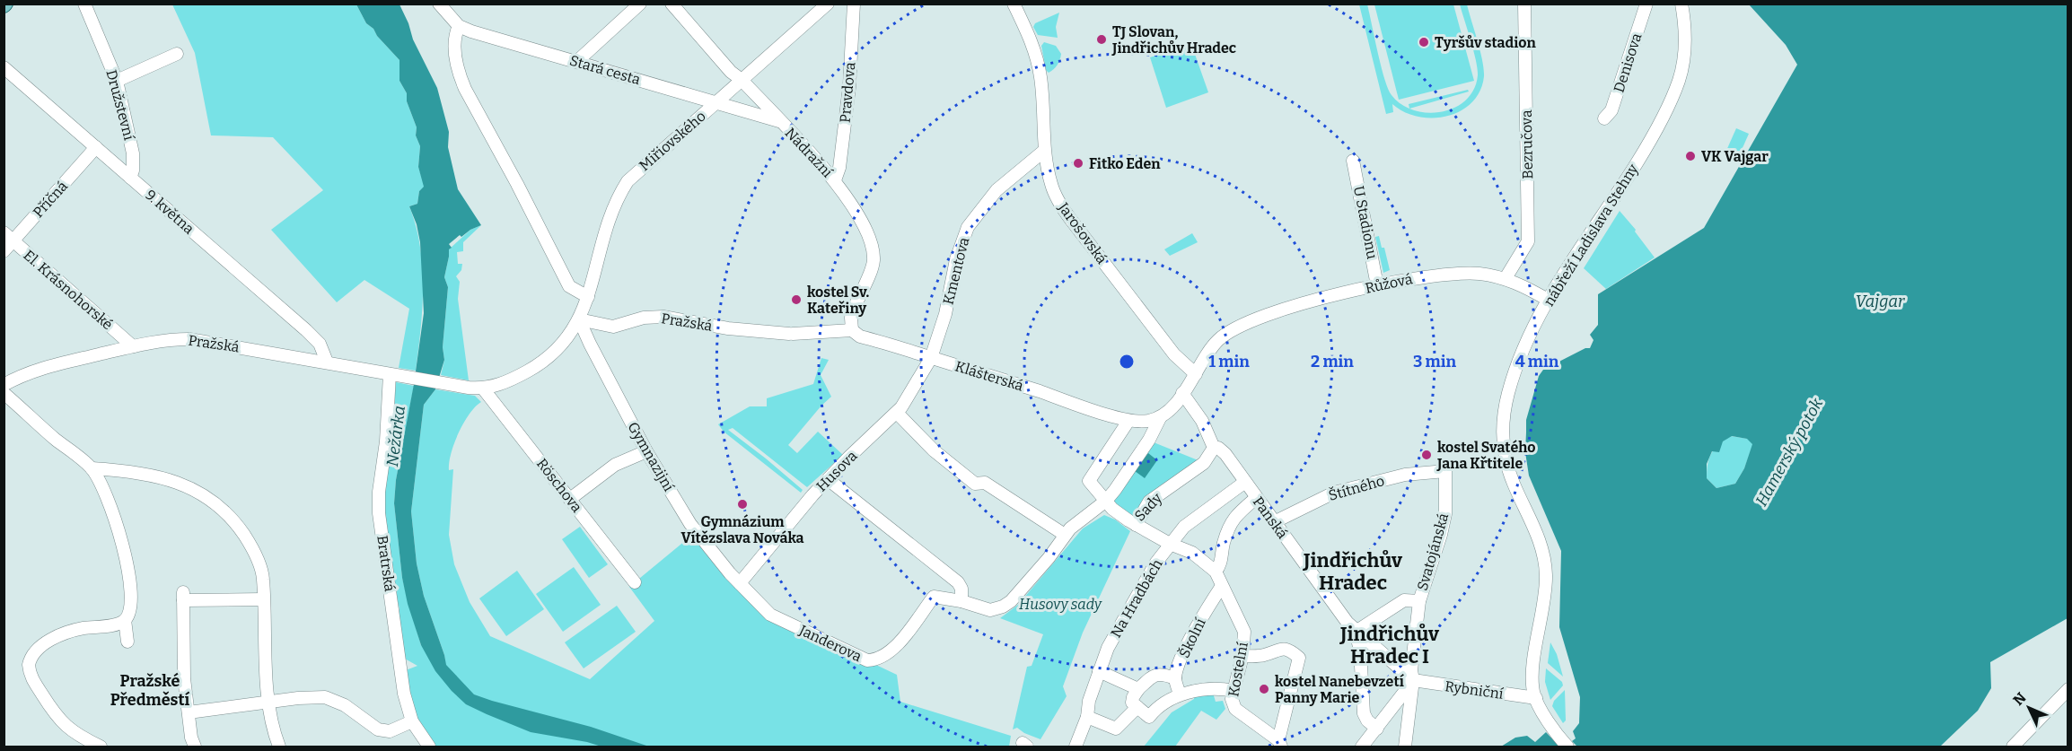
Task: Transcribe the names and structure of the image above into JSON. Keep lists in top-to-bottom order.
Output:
{
  "streets": {
    "street": [
      "Denisova",
      "Stará cesta",
      "Pravdova",
      "Družstevní",
      "Miřiovského",
      "Bezručova",
      "Nádražní",
      "Příčná",
      "9. května",
      "U Stadionu",
      "Jarošovská",
      "nábřeží Ladislava Stehny",
      "Kmentova",
      "Růžová",
      "El. Krásnohorské",
      "Pražská",
      "Klášterská",
      "Gymnazijní",
      "Husova",
      "Röschova",
      "Štítného",
      "Sady",
      "Panská",
      "Svatojánská",
      "Bratrská",
      "Na Hradbách",
      "Školní",
      "Janderova",
      "Kostelní",
      "Rybniční"
    ]
  },
  "crossings": [
    ["Stará cesta", "Miřiovského"],
    ["Stará cesta", "Nádražní"],
    ["Pravdova", "Nádražní"],
    ["Družstevní", "9. května"],
    ["Miřiovského", "Nádražní"],
    ["Miřiovského", "Pražská"],
    ["Miřiovského", "Gymnazijní"],
    ["Bezručova", "Růžová"],
    ["Nádražní", "Pražská"],
    ["Nádražní", "Klášterská"],
    ["Příčná", "9. května"],
    ["Příčná", "El. Krásnohorské"],
    ["9. května", "Pražská"],
    ["U Stadionu", "Růžová"],
    ["Jarošovská", "Kmentova"],
    ["Jarošovská", "Růžová"],
    ["nábřeží Ladislava Stehny", "Růžová"],
    ["nábřeží Ladislava Stehny", "Rybniční"],
    ["Kmentova", "Klášterská"],
    ["Kmentova", "Husova"],
    ["Růžová", "Janderova"],
    ["El. Krásnohorské", "Pražská"],
    ["Pražská", "Klášterská"],
    ["Pražská", "Gymnazijní"],
    ["Pražská", "Röschova"],
    ["Pražská", "Bratrská"],
    ["Klášterská", "Husova"],
    ["Klášterská", "Sady"],
    ["Gymnazijní", "Husova"],
    ["Gymnazijní", "Janderova"],
    ["Husova", "Janderova"],
    ["Štítného", "Panská"],
    ["Štítného", "Svatojánská"],
    ["Sady", "Panská"],
    ["Sady", "Janderova"],
    ["Sady", "Kostelní"],
    ["Panská", "Na Hradbách"],
    ["Svatojánská", "Rybniční"],
    ["Na Hradbách", "Kostelní"],
    ["Školní", "Kostelní"]
  ],
  "districts": ["Jindřichův Hradec", "Jindřichův Hradec I", "Pražské Předměstí"],
  "water": ["Vajgar", "Nežárka", "Hamerský potok"],
  "parks": ["Husovy sady"],
  "places": [
    "TJ Slovan, Jindřichův Hradec",
    "Tyršův stadion",
    "VK Vajgar",
    "Fitko Eden",
    "kostel Sv. Kateřiny",
    "kostel Svatého Jana Křtitele",
    "Gymnázium Vítězslava Nováka",
    "kostel Nanebevzetí Panny Marie"
  ],
  "north": "top left",
  "rings": [
    "1 min",
    "2 min",
    "3 min",
    "4 min"
  ]
}
